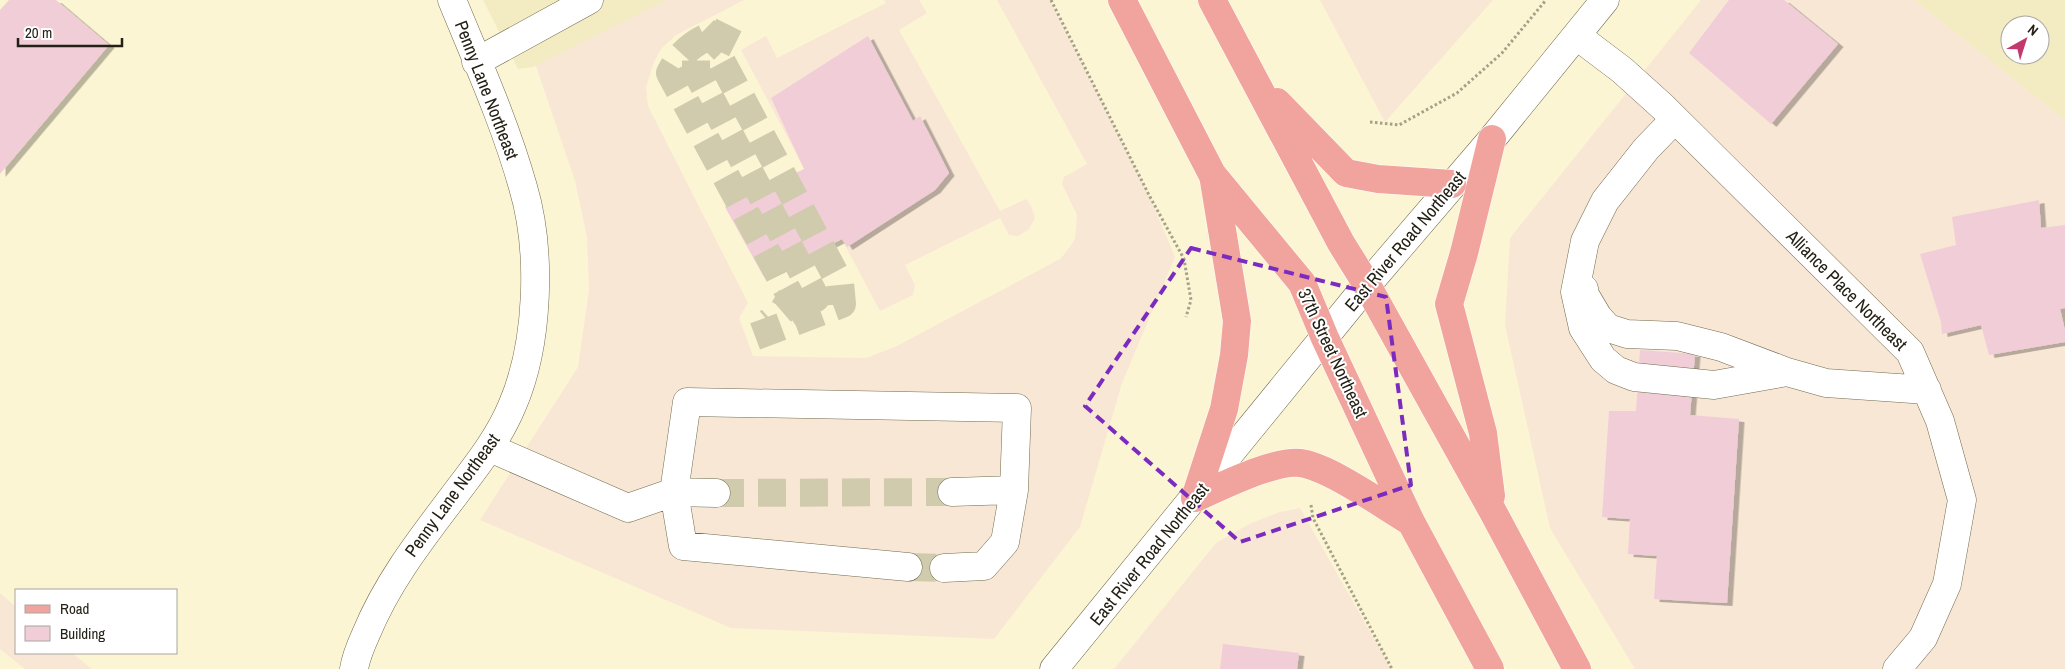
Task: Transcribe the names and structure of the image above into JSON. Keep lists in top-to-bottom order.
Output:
{
  "streets": {
    "main road": ["37th Street Northeast"],
    "street": ["Penny Lane Northeast", "East River Road Northeast", "Alliance Place Northeast"]
  },
  "crossings": [
    ["East River Road Northeast", "Alliance Place Northeast"],
    ["East River Road Northeast", "37th Street Northeast"]
  ],
  "legend": ["Road", "Building"],
  "scale_bar": "20 m",
  "north": "top right"
}
